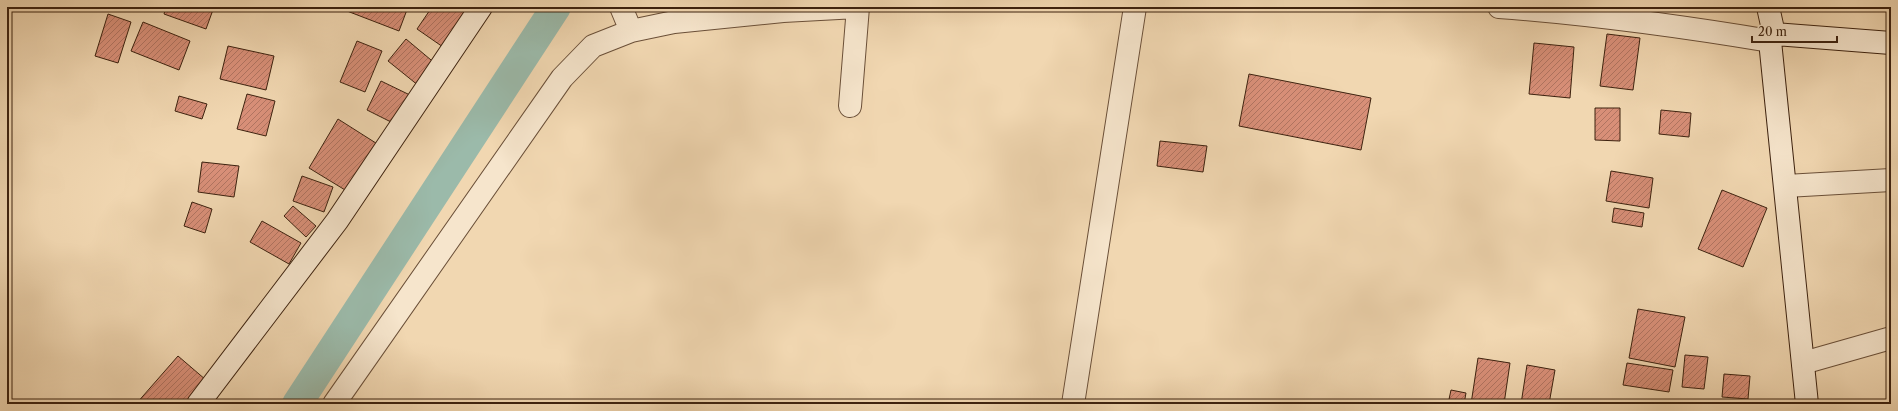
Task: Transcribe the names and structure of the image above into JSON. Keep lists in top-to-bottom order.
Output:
{
  "scale_bar": "20 m"
}
